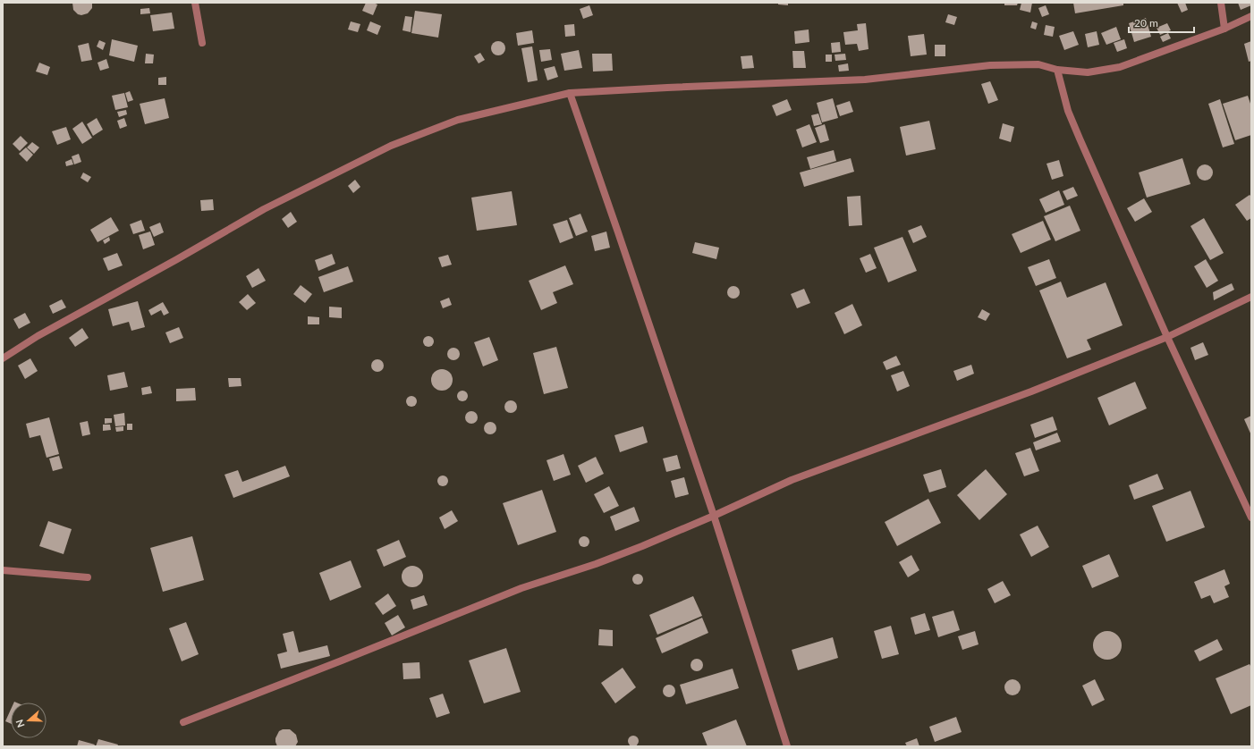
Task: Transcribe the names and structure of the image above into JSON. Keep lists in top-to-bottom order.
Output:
{
  "scale_bar": "20 m",
  "north": "left"
}
